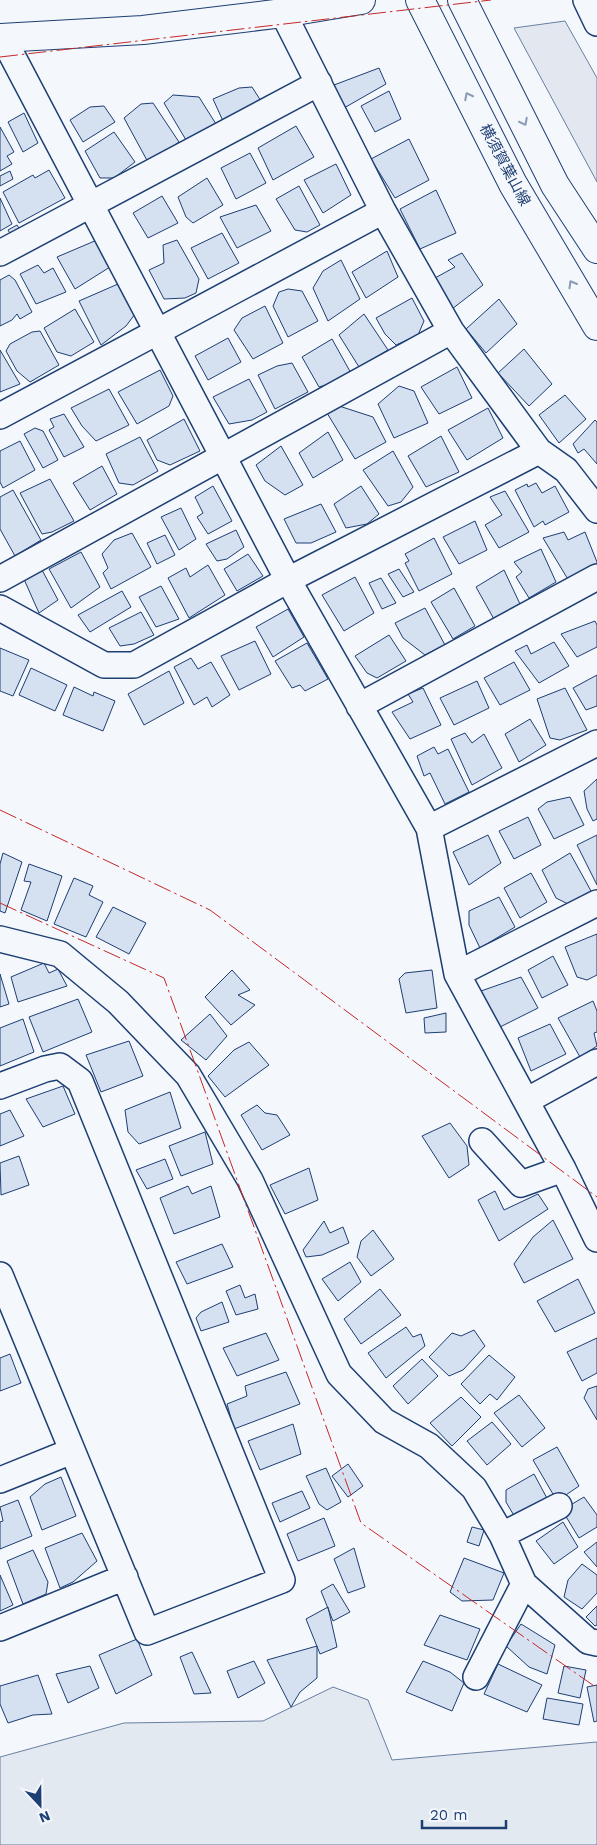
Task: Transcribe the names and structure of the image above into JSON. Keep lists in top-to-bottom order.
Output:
{
  "streets": {
    "main road": ["横須賀葉山線"]
  },
  "scale_bar": "20 m",
  "north": "bottom"
}
